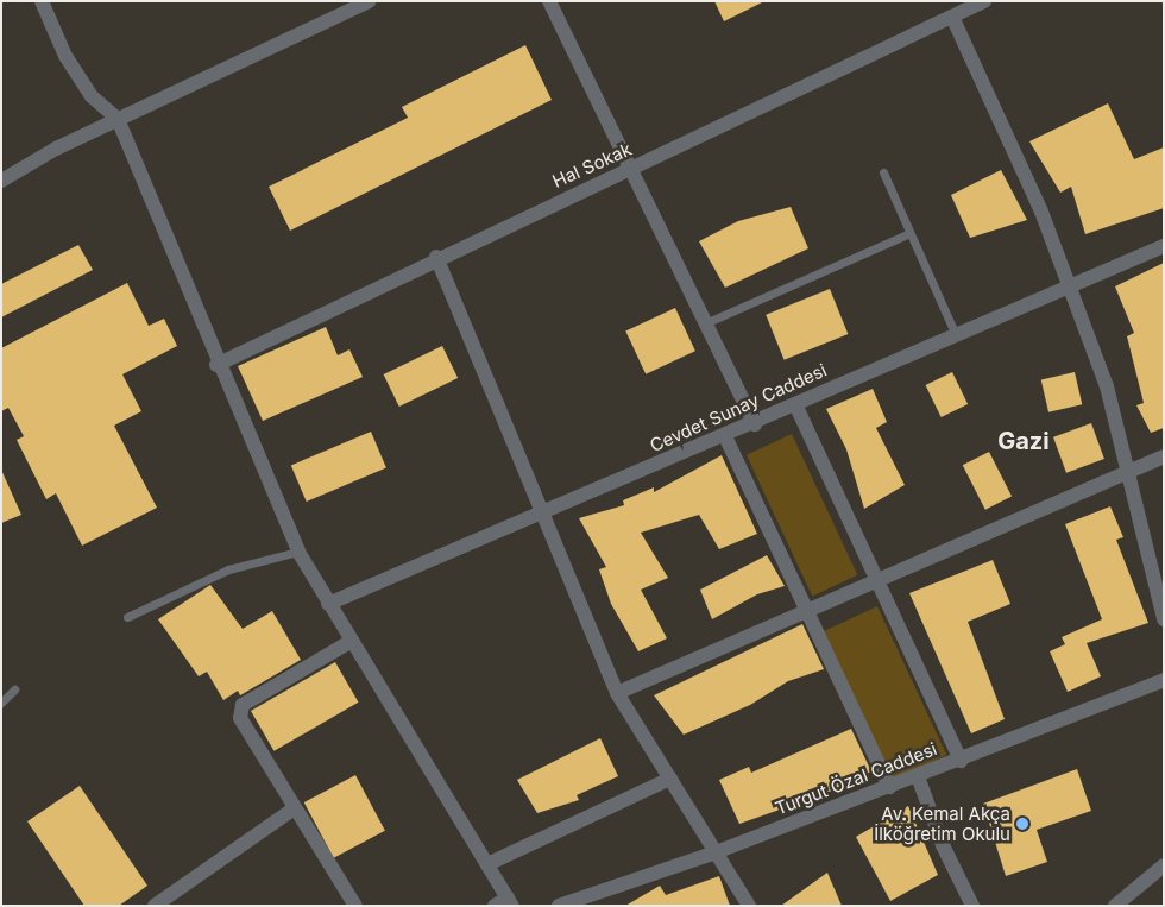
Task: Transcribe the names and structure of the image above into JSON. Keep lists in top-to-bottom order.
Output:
{
  "streets": {
    "street": ["Hal Sokak", "Cevdet Sunay Caddesi", "Turgut Özal Caddesi"]
  },
  "districts": ["Gazi"],
  "places": ["Av. Kemal Akça İlköğretim Okulu"]
}
